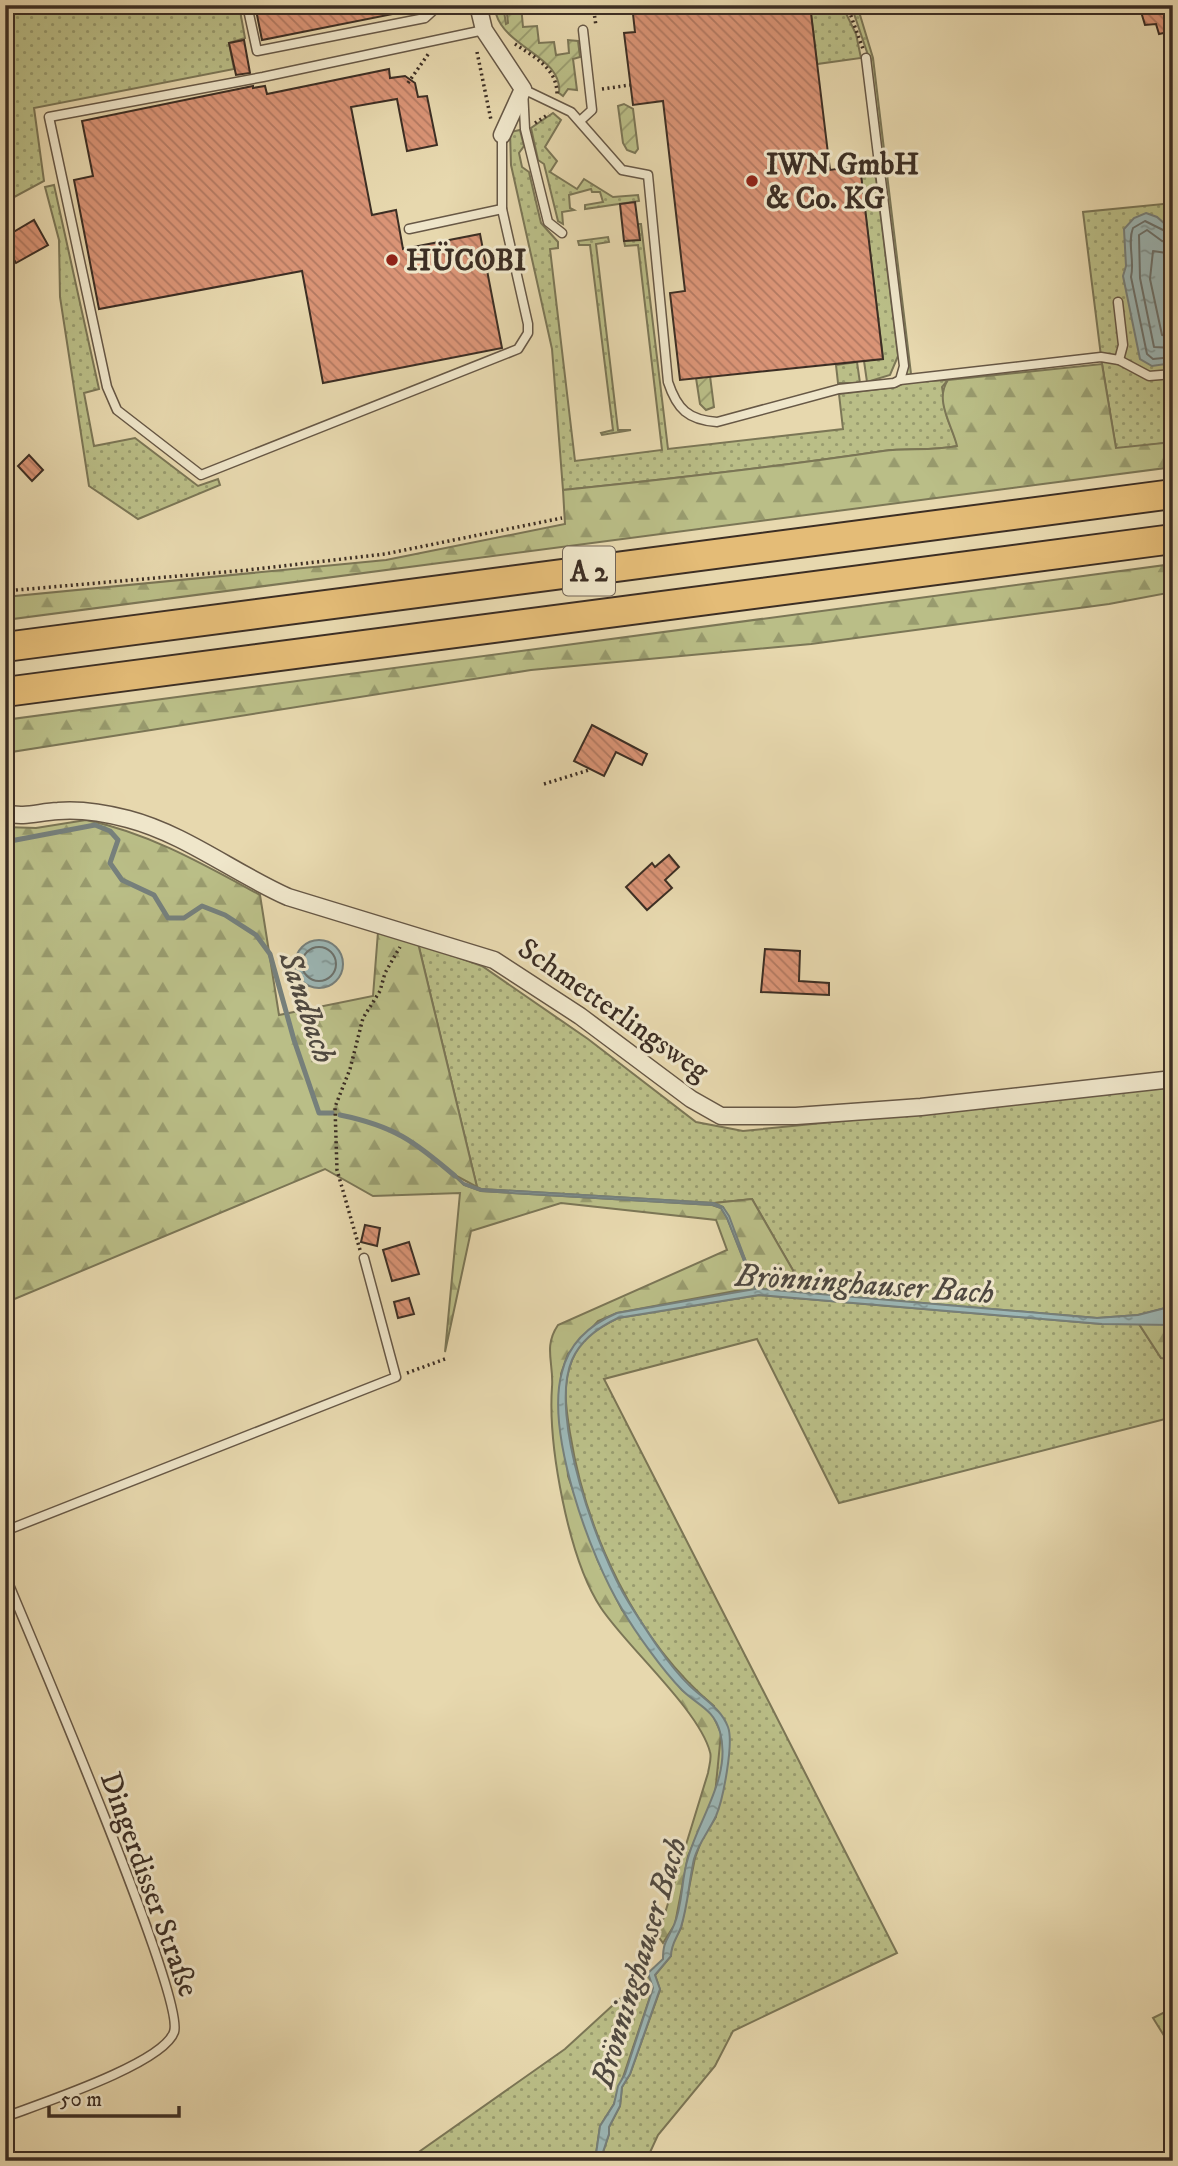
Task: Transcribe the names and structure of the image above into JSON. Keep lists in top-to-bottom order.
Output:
{
  "streets": {
    "highway": ["A 2"],
    "street": ["Schmetterlingsweg"],
    "lane": ["Dingerdisser Straße"]
  },
  "water": ["Sandbach", "Brönninghauser Bach"],
  "places": ["IWN GmbH & Co. KG", "HÜCOBI"],
  "scale_bar": "50 m"
}
